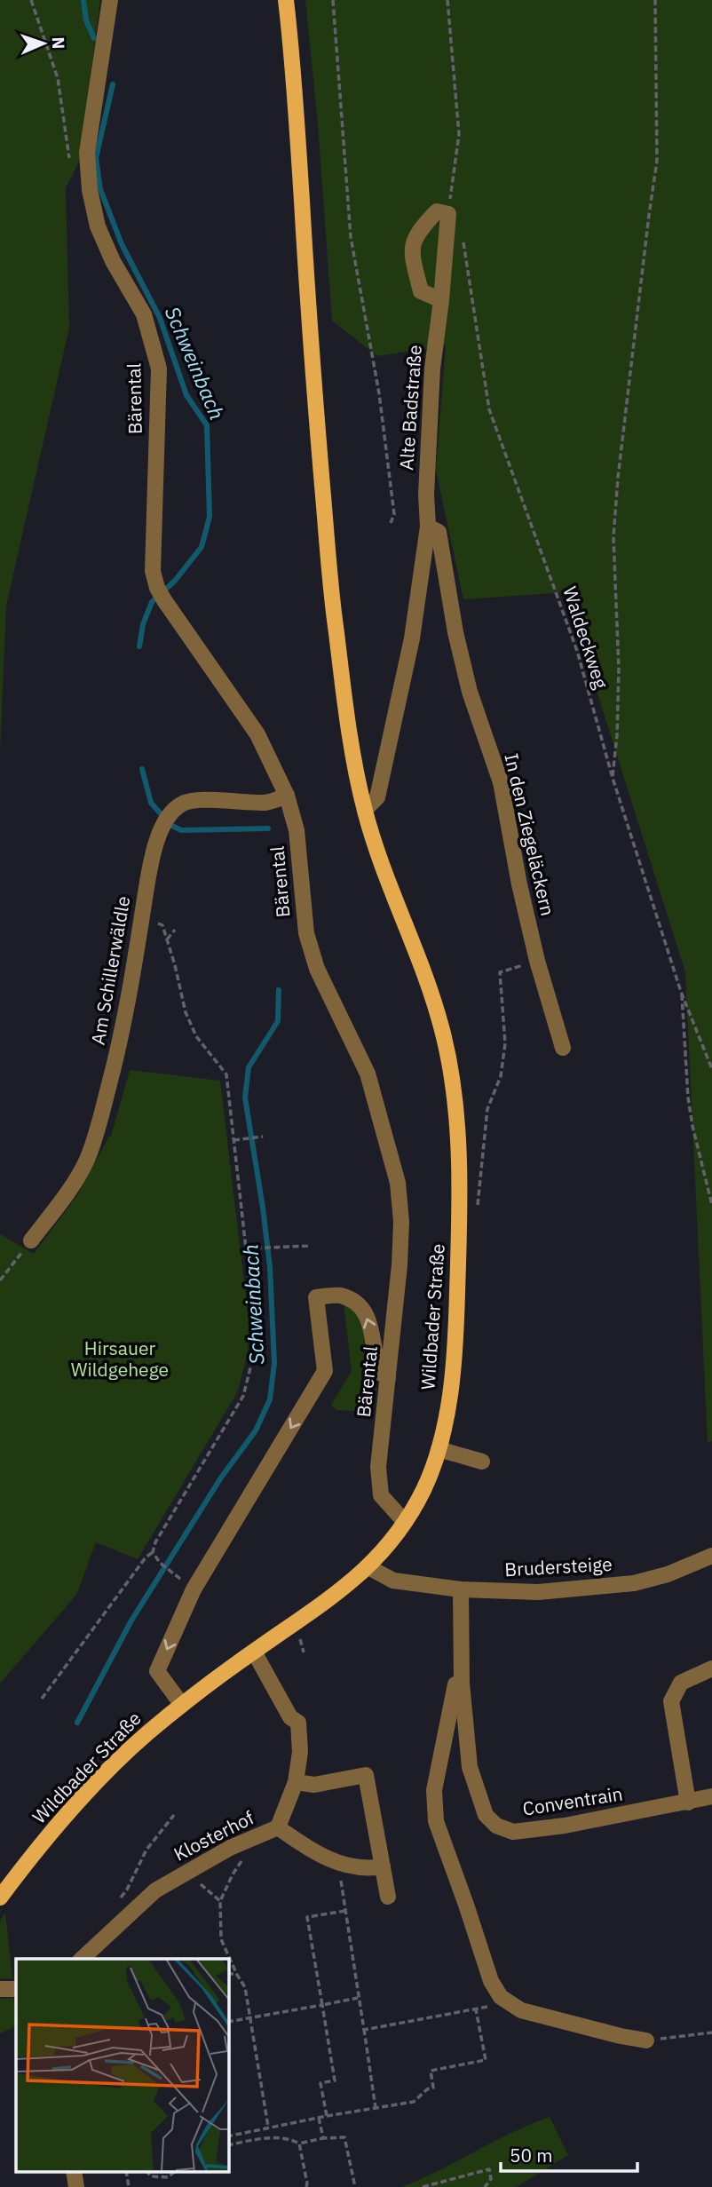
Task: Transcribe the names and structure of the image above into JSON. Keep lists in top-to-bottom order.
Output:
{
  "streets": {
    "main road": ["Wildbader Straße"],
    "street": [
      "Bärental",
      "Alte Badstraße",
      "In den Ziegeläckern",
      "Am Schillerwäldle",
      "Brudersteige",
      "Conventrain",
      "Klosterhof"
    ],
    "path": ["Waldeckweg"]
  },
  "crossings": [
    ["Bärental", "Am Schillerwäldle"],
    ["Bärental", "Wildbader Straße"],
    ["Alte Badstraße", "In den Ziegeläckern"],
    ["Alte Badstraße", "Wildbader Straße"],
    ["Wildbader Straße", "Brudersteige"],
    ["Wildbader Straße", "Klosterhof"],
    ["Brudersteige", "Conventrain"]
  ],
  "water": ["Schweinbach"],
  "parks": ["Hirsauer Wildgehege"],
  "scale_bar": "50 m",
  "north": "right"
}
